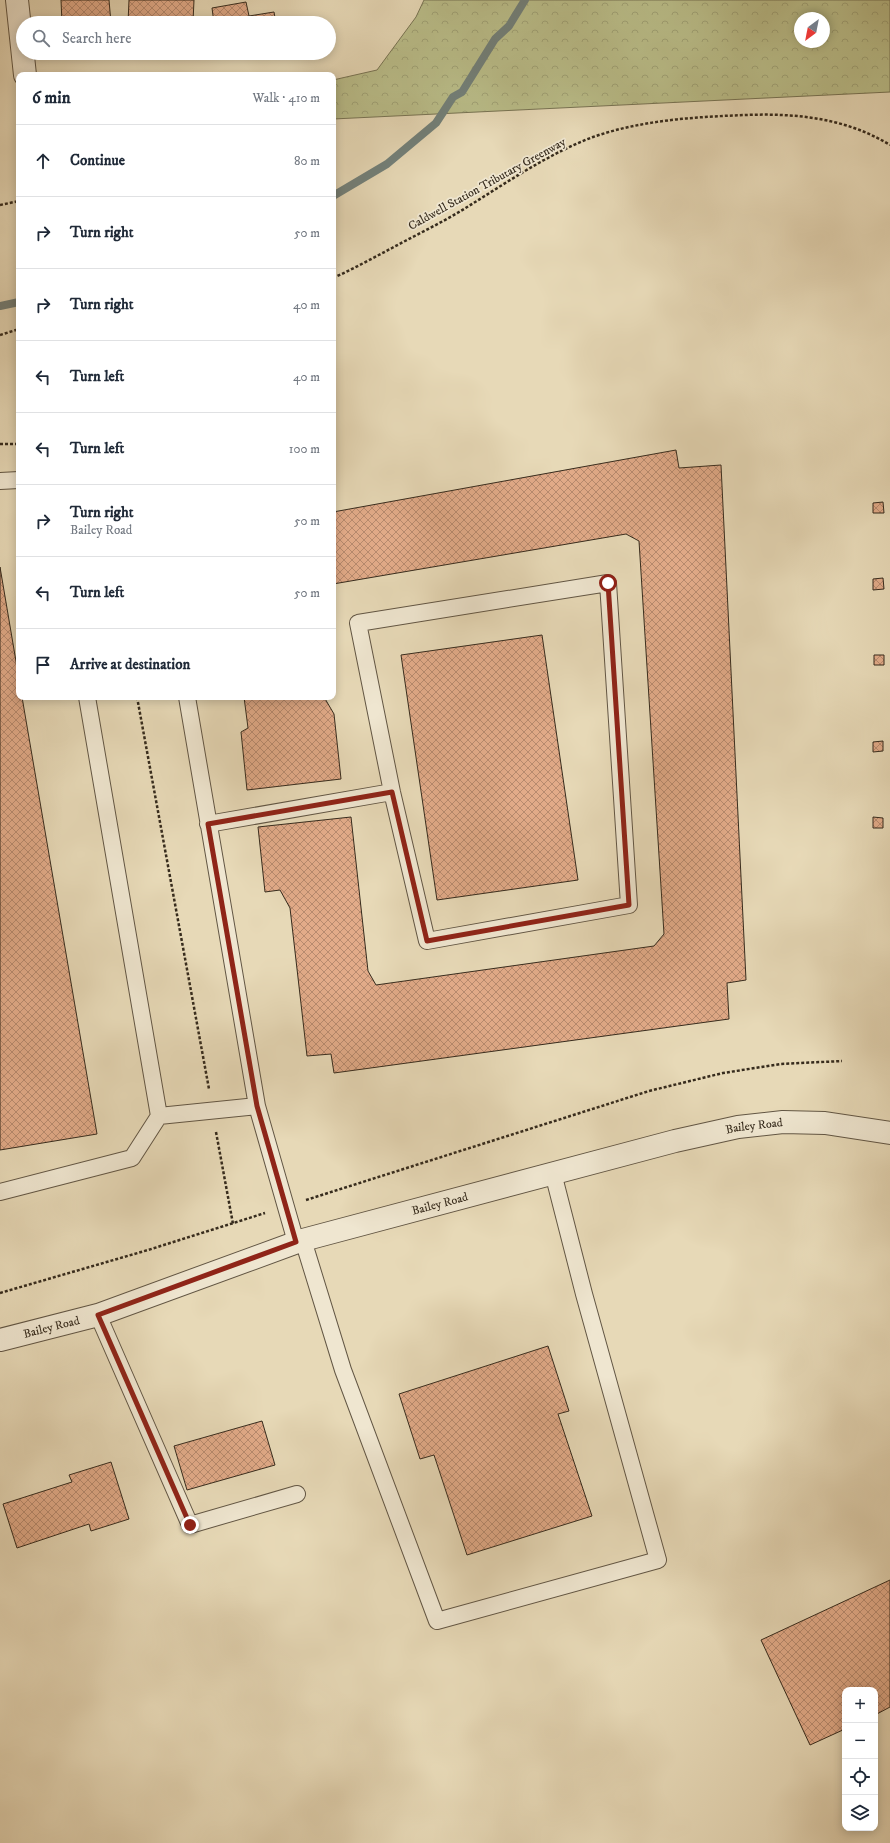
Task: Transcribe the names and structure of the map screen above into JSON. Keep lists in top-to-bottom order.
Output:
{
  "streets": {
    "street": ["Bailey Road"],
    "path": ["Caldwell Station Tributary Greenway"]
  },
  "north": "bottom left",
  "page": {
    "search": "Search here",
    "heading": ["6 min", "Walk · 410 m"],
    "list": [
      ["Continue", "80 m"],
      ["Turn right", "50 m"],
      ["Turn right", "40 m"],
      ["Turn left", "40 m"],
      ["Turn left", "100 m"],
      ["Turn right", "Bailey Road", "50 m"],
      ["Turn left", "50 m"],
      "Arrive at destination"
    ],
    "map_buttons": ["+", "−"]
  }
}
